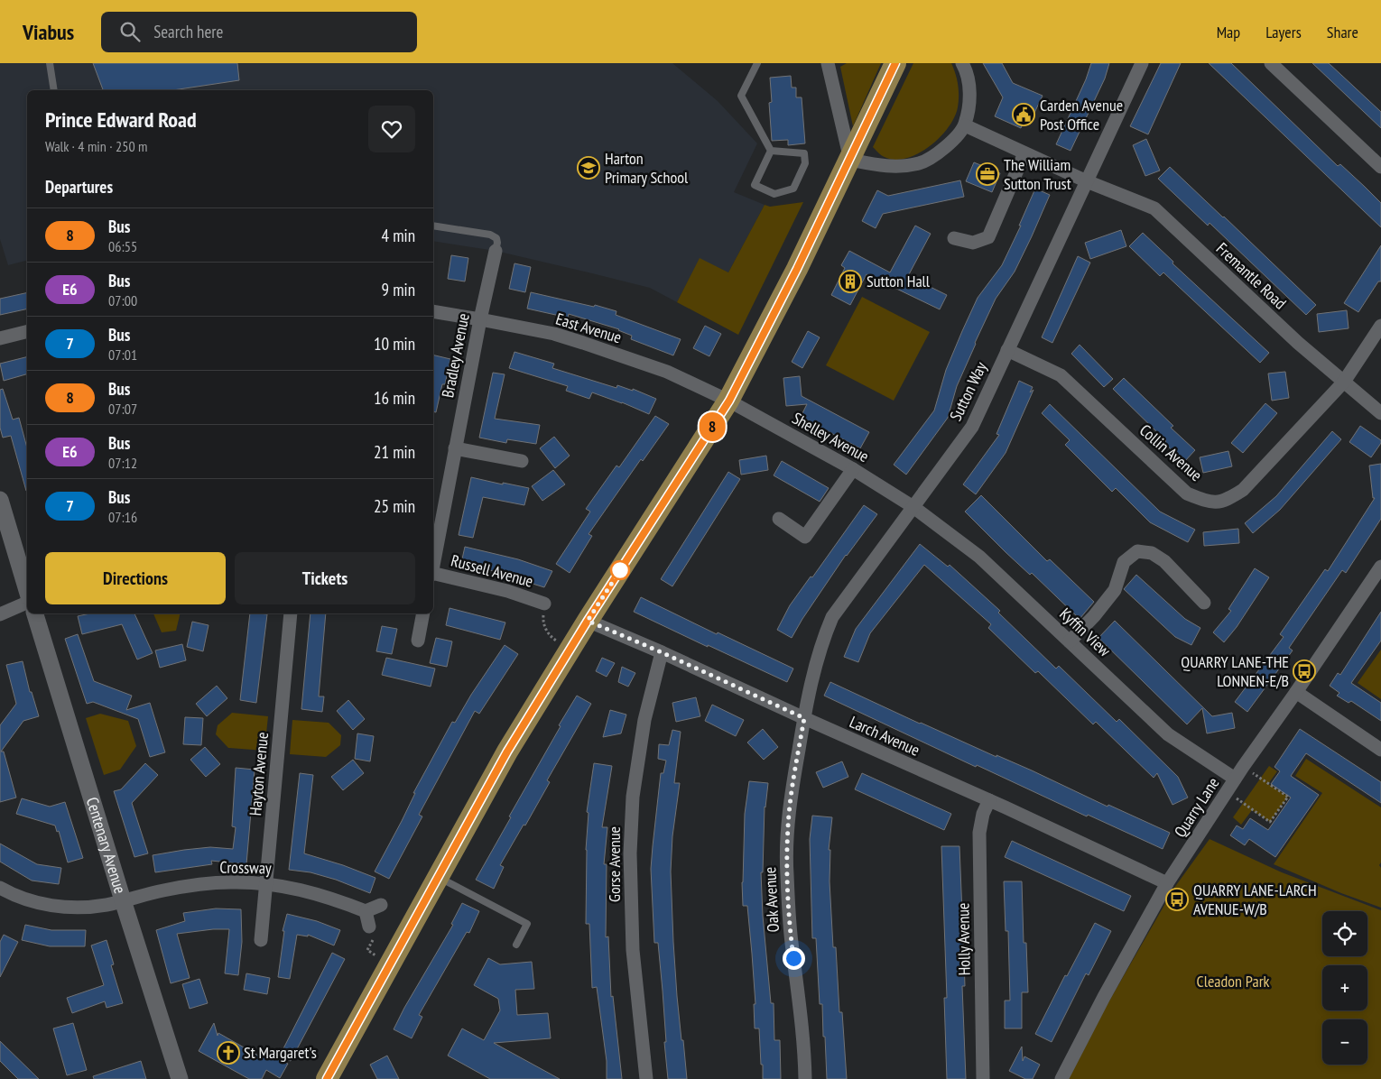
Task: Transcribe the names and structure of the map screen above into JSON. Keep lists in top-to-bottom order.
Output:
{
  "streets": {
    "street": [
      "Fremantle Road",
      "East Avenue",
      "Bradley Avenue",
      "Sutton Way",
      "Shelley Avenue",
      "Collin Avenue",
      "Russell Avenue",
      "Kyffin View",
      "Larch Avenue",
      "Hayton Avenue",
      "Quarry Lane",
      "Centenary Avenue",
      "Gorse Avenue",
      "Crossway",
      "Oak Avenue",
      "Holly Avenue"
    ]
  },
  "crossings": [
    ["Fremantle Road", "Sutton Way"],
    ["Fremantle Road", "Collin Avenue"],
    ["East Avenue", "Bradley Avenue"],
    ["East Avenue", "Shelley Avenue"],
    ["Sutton Way", "Shelley Avenue"],
    ["Sutton Way", "Collin Avenue"],
    ["Sutton Way", "Kyffin View"],
    ["Sutton Way", "Larch Avenue"],
    ["Sutton Way", "Oak Avenue"],
    ["Shelley Avenue", "Kyffin View"],
    ["Kyffin View", "Quarry Lane"],
    ["Larch Avenue", "Quarry Lane"],
    ["Larch Avenue", "Gorse Avenue"],
    ["Larch Avenue", "Oak Avenue"],
    ["Larch Avenue", "Holly Avenue"],
    ["Hayton Avenue", "Crossway"],
    ["Centenary Avenue", "Crossway"]
  ],
  "parks": ["Cleadon Park"],
  "places": {
    "public building": ["Carden Avenue Post Office"],
    "school or university": ["Harton Primary School"],
    "office": ["The William Sutton Trust"],
    "building": ["Sutton Hall"],
    "bus stop": ["QUARRY LANE-THE LONNEN-E/B", "QUARRY LANE-LARCH AVENUE-W/B"],
    "church": ["St Margaret's"]
  },
  "lines": ["bus line 8"],
  "page": {
    "header": "Viabus",
    "search": "Search here",
    "nav": ["Map", "Layers", "Share"],
    "on_map": "8",
    "heading": [
      ["Prince Edward Road", "Walk · 4 min · 250 m"],
      "Departures"
    ],
    "list": [
      {
        "mark": "8",
        "name": "Bus",
        "note": "06:55",
        "value": "4 min"
      },
      {
        "mark": "E6",
        "name": "Bus",
        "note": "07:00",
        "value": "9 min"
      },
      {
        "mark": "7",
        "name": "Bus",
        "note": "07:01",
        "value": "10 min"
      },
      {
        "mark": "8",
        "name": "Bus",
        "note": "07:07",
        "value": "16 min"
      },
      {
        "mark": "E6",
        "name": "Bus",
        "note": "07:12",
        "value": "21 min"
      },
      {
        "mark": "7",
        "name": "Bus",
        "note": "07:16",
        "value": "25 min"
      }
    ],
    "buttons": ["Directions", "Tickets"],
    "map_buttons": ["+", "−"]
  }
}
